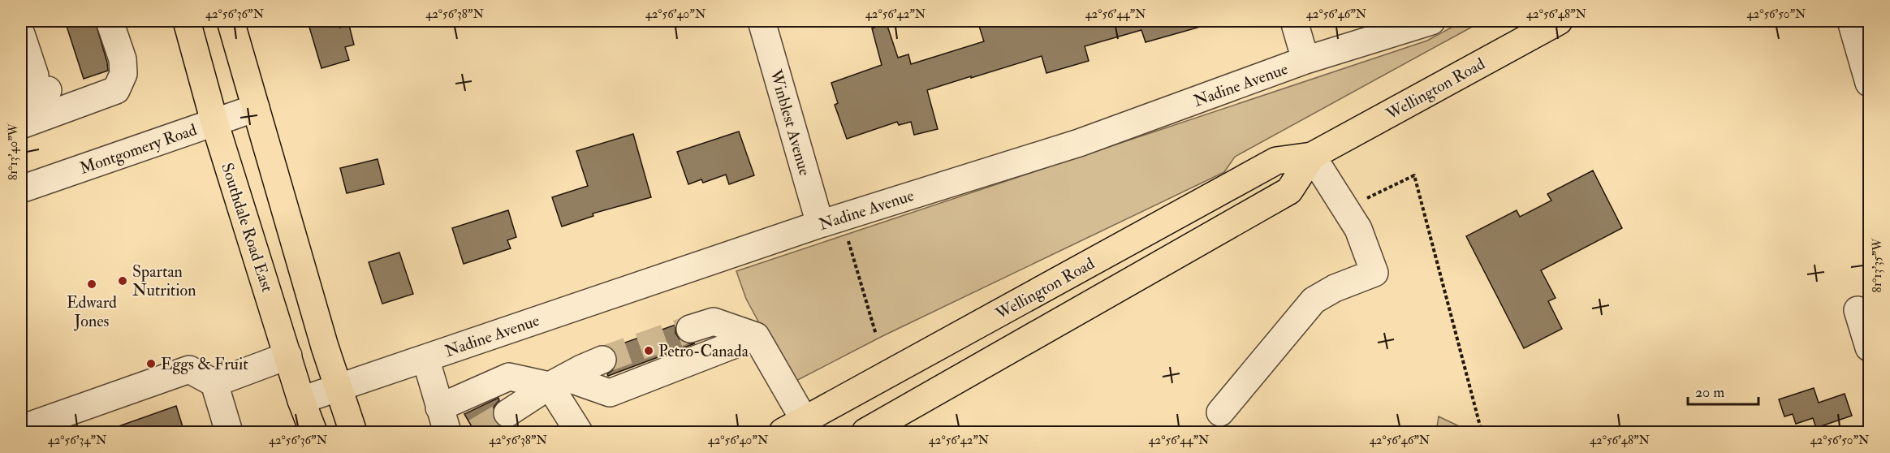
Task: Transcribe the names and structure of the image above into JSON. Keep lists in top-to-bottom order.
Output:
{
  "streets": {
    "main road": ["Wellington Road", "Southdale Road East"],
    "street": ["Nadine Avenue", "Winblest Avenue", "Montgomery Road"]
  },
  "crossings": [
    ["Nadine Avenue", "Winblest Avenue"],
    ["Nadine Avenue", "Southdale Road East"],
    ["Montgomery Road", "Southdale Road East"]
  ],
  "places": [
    "Spartan Nutrition",
    "Edward Jones",
    "Petro-Canada",
    "Eggs & Fruit"
  ],
  "scale_bar": "20 m",
  "coordinates": [
    "42°56'36\"N",
    "42°56'38\"N",
    "42°56'40\"N",
    "42°56'42\"N",
    "42°56'44\"N",
    "42°56'46\"N",
    "42°56'48\"N",
    "42°56'50\"N",
    "81°13'40\"W",
    "81°13'35\"W",
    "42°56'34\"N"
  ]
}
